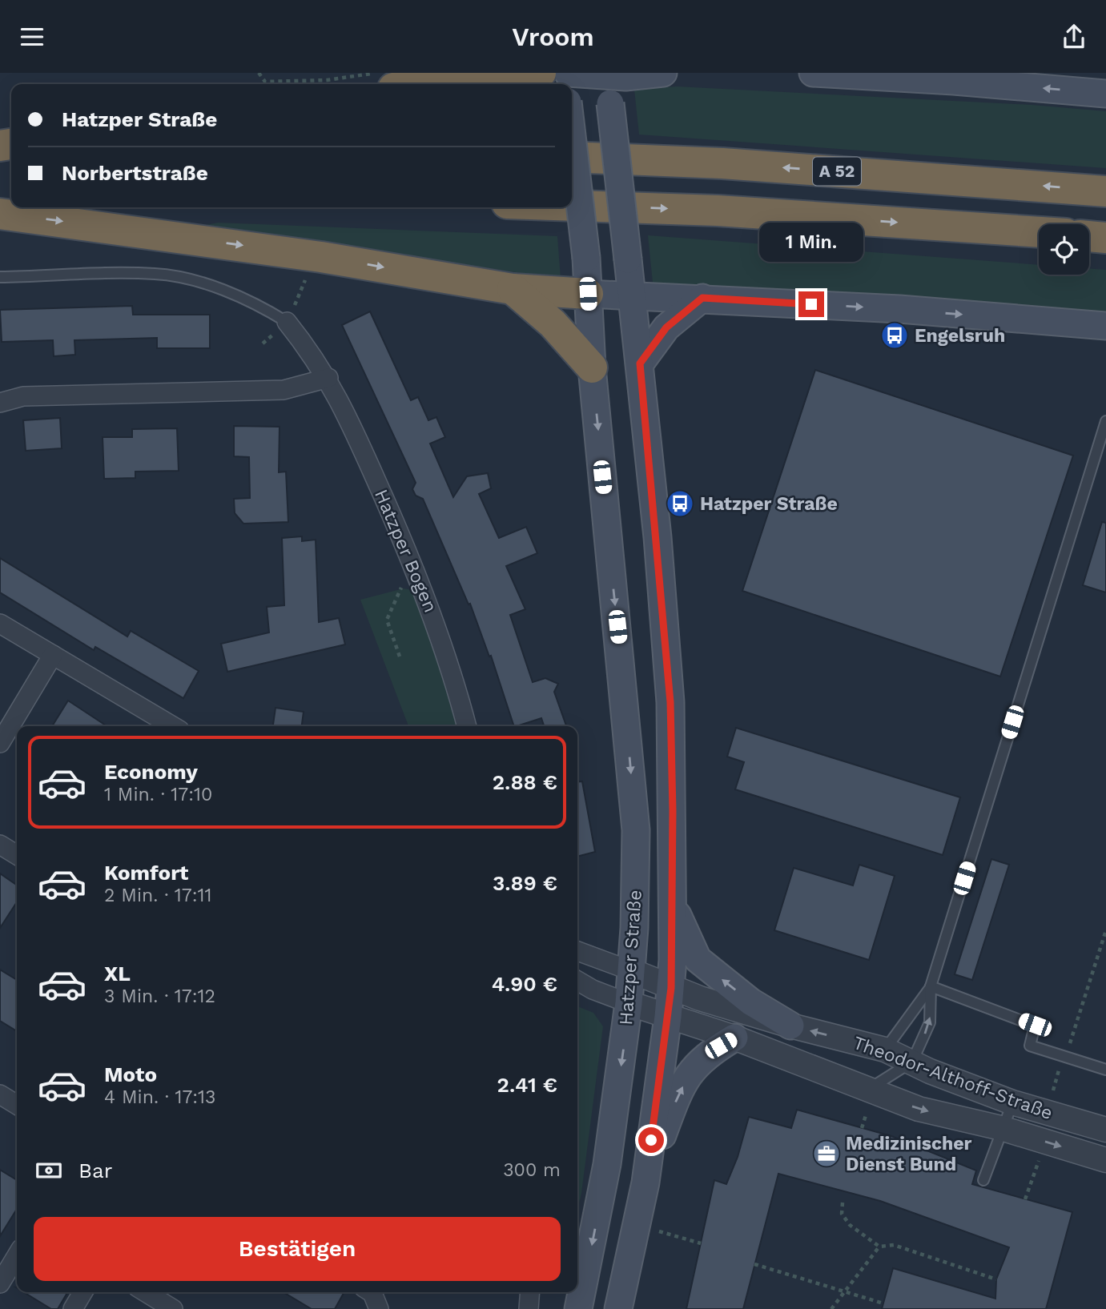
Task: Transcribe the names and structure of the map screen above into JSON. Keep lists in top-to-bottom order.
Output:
{
  "streets": {
    "highway": ["A 52"],
    "main road": ["Hatzper Straße"],
    "street": ["Hatzper Bogen", "Theodor-Althoff-Straße"]
  },
  "crossings": [
    ["Hatzper Straße", "Theodor-Althoff-Straße"]
  ],
  "places": {
    "bus stop": ["Engelsruh", "Hatzper Straße"],
    "office": ["Medizinischer Dienst Bund"]
  },
  "page": {
    "header": "Vroom",
    "banner": ["Hatzper Straße", "Norbertstraße"],
    "bubble": "1 Min.",
    "list": [
      {
        "name": "Economy",
        "note": "1 Min. · 17:10",
        "value": "2.88 €"
      },
      {
        "name": "Komfort",
        "note": "2 Min. · 17:11",
        "value": "3.89 €"
      },
      {
        "name": "XL",
        "note": "3 Min. · 17:12",
        "value": "4.90 €"
      },
      {
        "name": "Moto",
        "note": "4 Min. · 17:13",
        "value": "2.41 €"
      }
    ],
    "pay": ["Bar", "300 m"],
    "buttons": "Bestätigen"
  }
}
